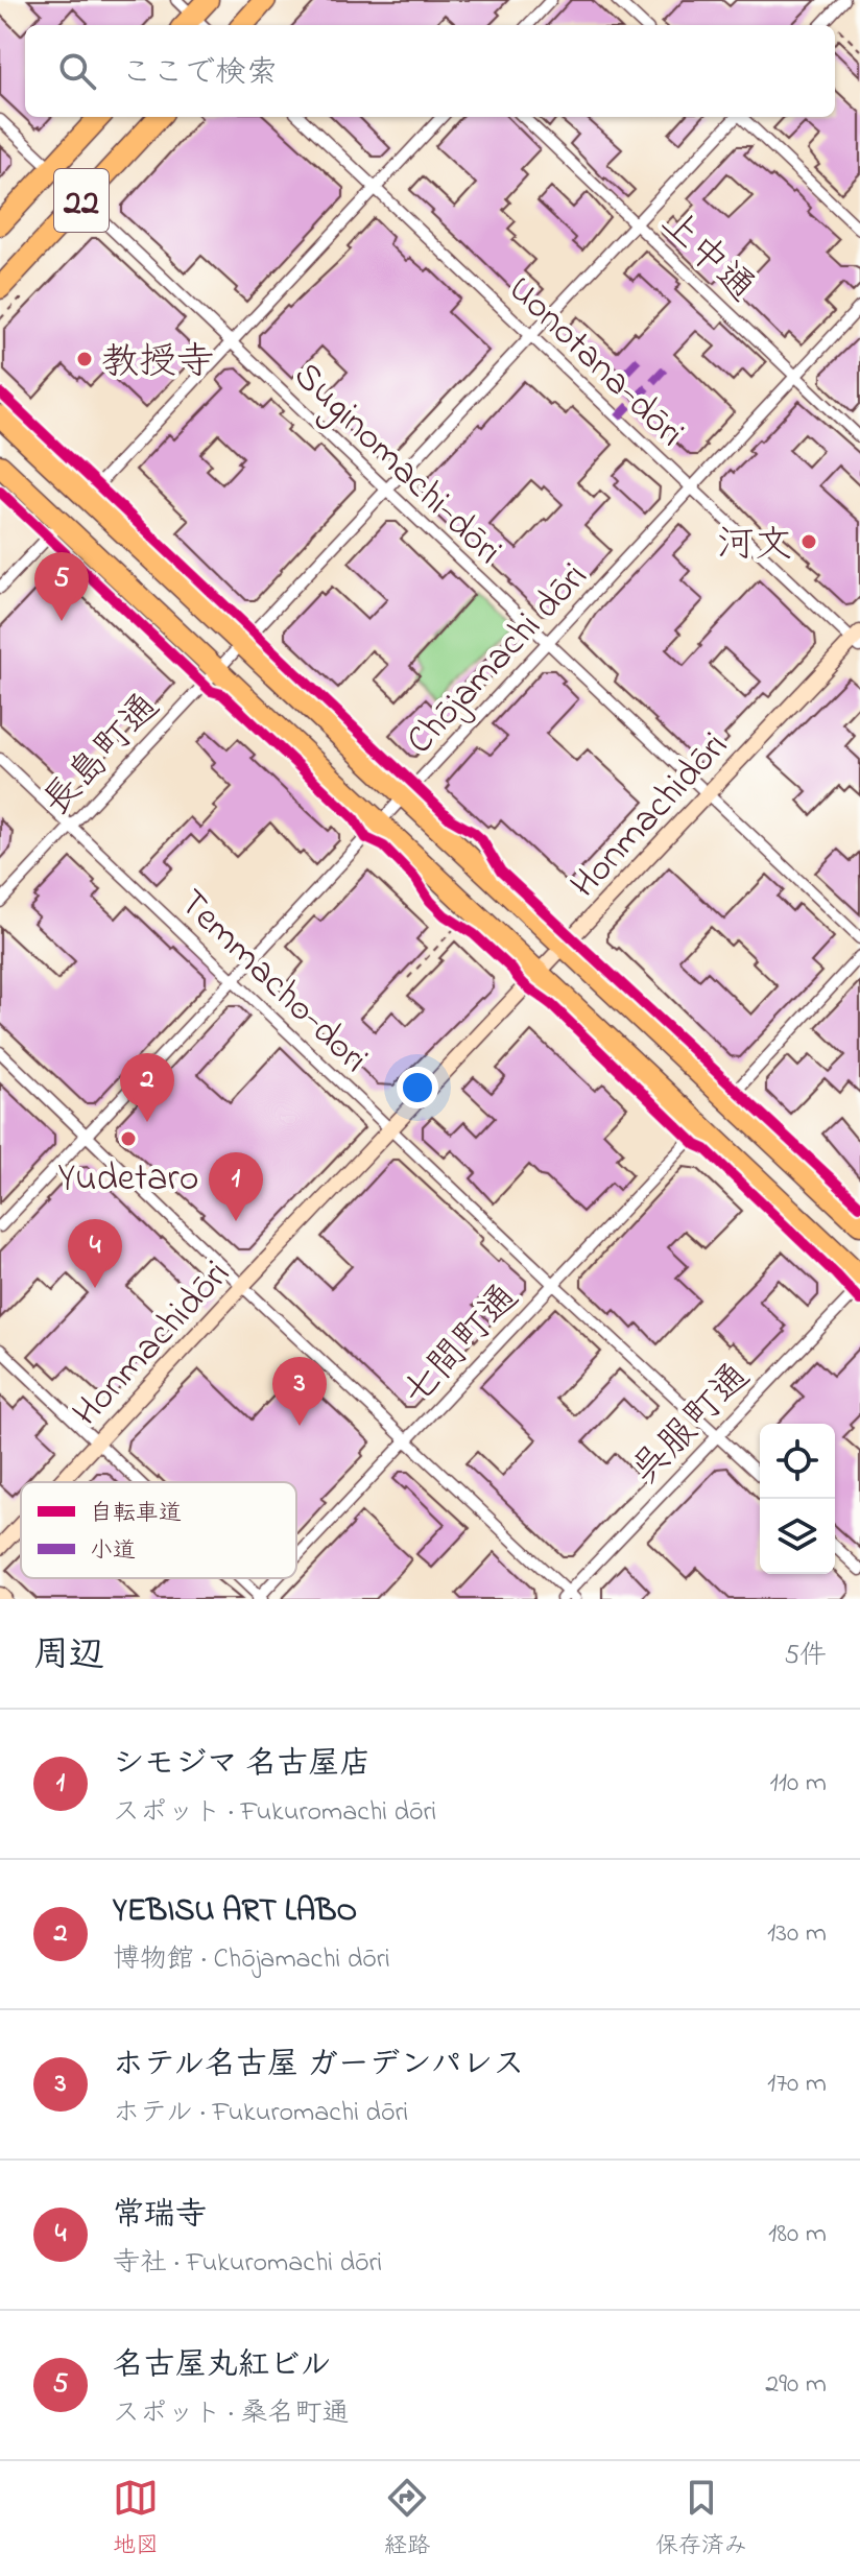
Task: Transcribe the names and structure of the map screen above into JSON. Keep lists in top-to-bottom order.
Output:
{
  "streets": {
    "highway": ["22"],
    "street": [
      "上中通",
      "Uonotana-dōri",
      "Suginomachi-dōri",
      "Chōjamachi dōri",
      "長島町通",
      "Honmachidōri",
      "Temmacho-dori",
      "七間町通",
      "呉服町通"
    ]
  },
  "crossings": [
    ["22", "Suginomachi-dōri"],
    ["上中通", "Chōjamachi dōri"],
    ["上中通", "長島町通"],
    ["Uonotana-dōri", "Chōjamachi dōri"],
    ["Uonotana-dōri", "長島町通"],
    ["Uonotana-dōri", "Honmachidōri"],
    ["Suginomachi-dōri", "Chōjamachi dōri"],
    ["Suginomachi-dōri", "長島町通"],
    ["Suginomachi-dōri", "Honmachidōri"],
    ["Chōjamachi dōri", "Temmacho-dori"],
    ["長島町通", "Temmacho-dori"],
    ["Honmachidōri", "Temmacho-dori"],
    ["Temmacho-dori", "七間町通"],
    ["Temmacho-dori", "呉服町通"]
  ],
  "places": ["教授寺", "河文", "Yudetaro"],
  "legend": ["自転車道", "小道"],
  "page": {
    "search": "ここで検索",
    "pins": [
      "5",
      "2",
      "1",
      "4",
      "3"
    ],
    "heading": ["周辺", "5件"],
    "list": [
      {
        "mark": "1",
        "name": "シモジマ 名古屋店",
        "note": "スポット · Fukuromachi dōri",
        "value": "110 m"
      },
      {
        "mark": "2",
        "name": "YEBISU ART LABO",
        "note": "博物館 · Chōjamachi dōri",
        "value": "130 m"
      },
      {
        "mark": "3",
        "name": "ホテル名古屋 ガーデンパレス",
        "note": "ホテル · Fukuromachi dōri",
        "value": "170 m"
      },
      {
        "mark": "4",
        "name": "常瑞寺",
        "note": "寺社 · Fukuromachi dōri",
        "value": "180 m"
      },
      {
        "mark": "5",
        "name": "名古屋丸紅ビル",
        "note": "スポット · 桑名町通",
        "value": "290 m"
      }
    ],
    "nav": ["地図", "経路", "保存済み"]
  }
}
